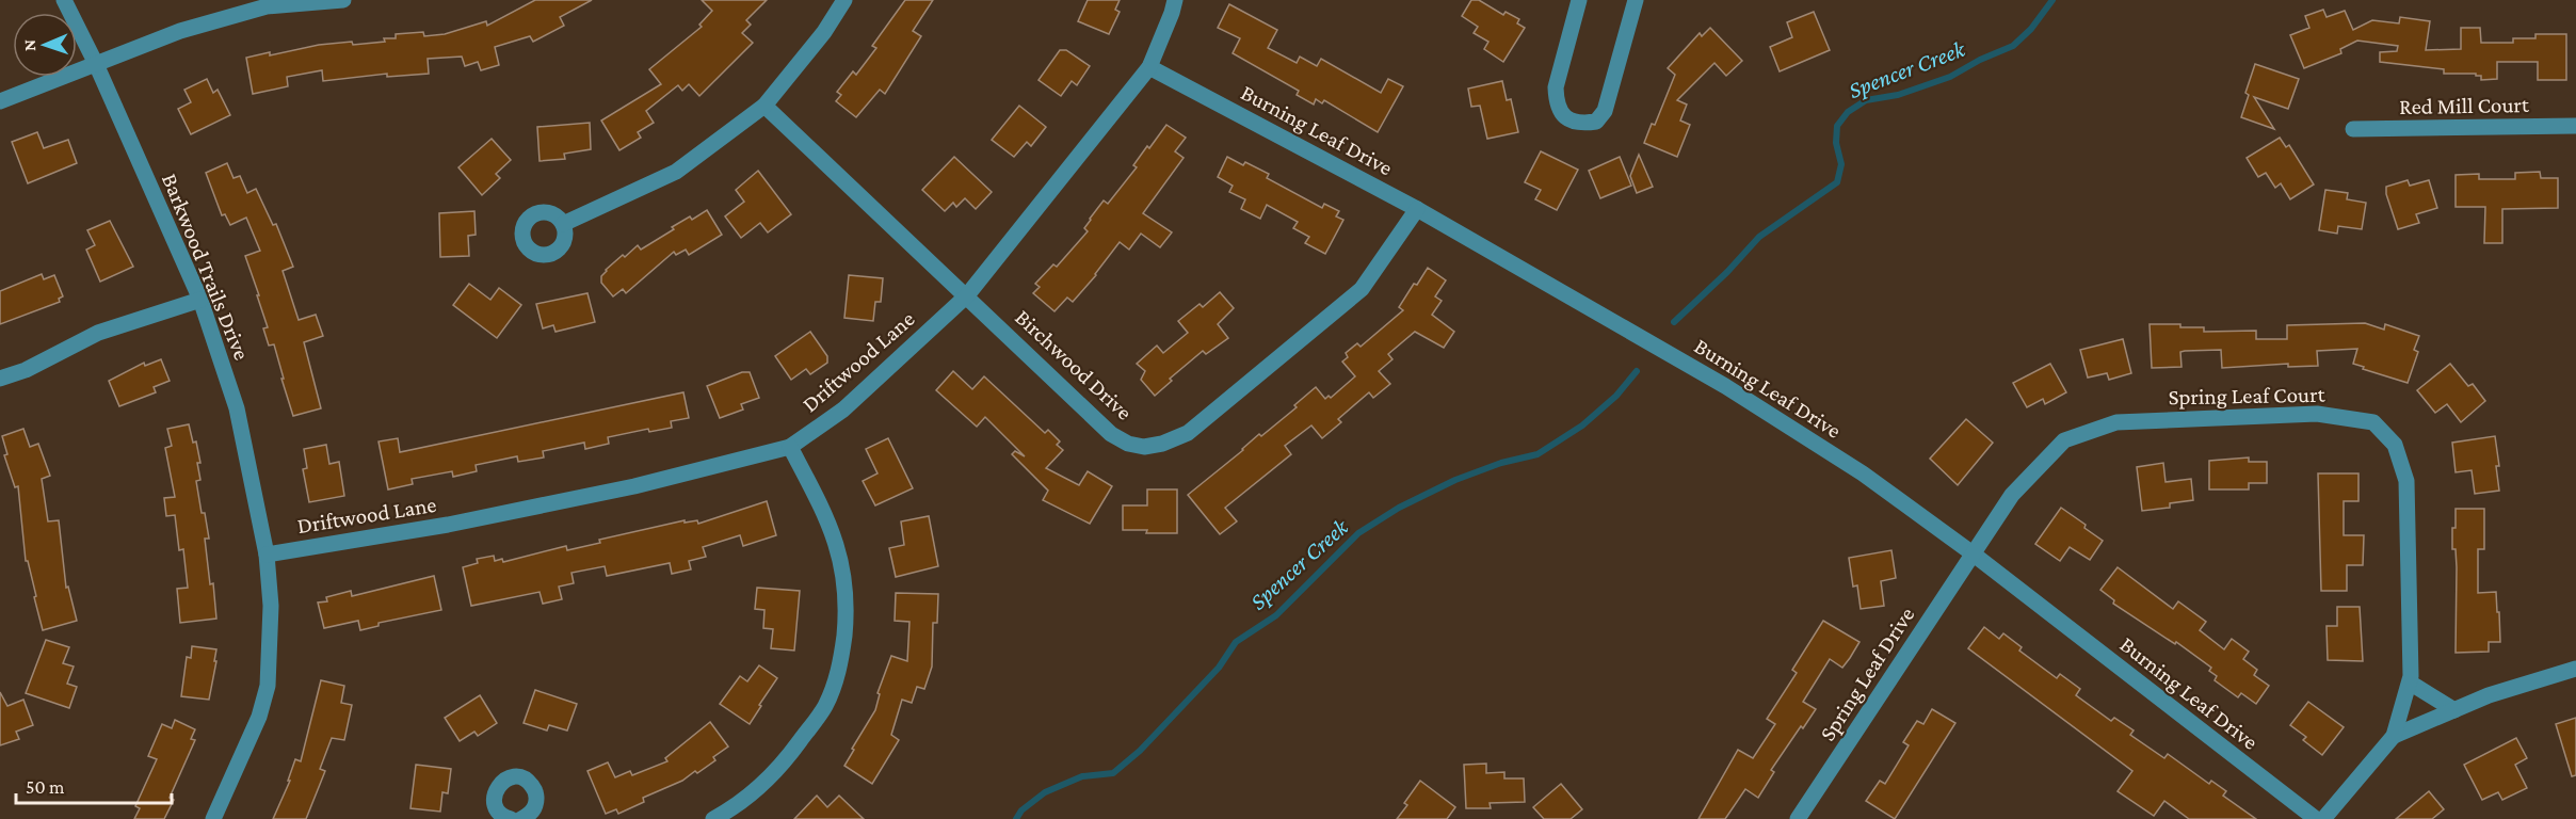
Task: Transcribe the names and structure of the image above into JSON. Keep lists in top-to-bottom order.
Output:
{
  "streets": {
    "street": [
      "Red Mill Court",
      "Burning Leaf Drive",
      "Barkwood Trails Drive",
      "Driftwood Lane",
      "Birchwood Drive",
      "Spring Leaf Court",
      "Spring Leaf Drive"
    ]
  },
  "crossings": [
    ["Burning Leaf Drive", "Driftwood Lane"],
    ["Burning Leaf Drive", "Birchwood Drive"],
    ["Burning Leaf Drive", "Spring Leaf Court"],
    ["Burning Leaf Drive", "Spring Leaf Drive"],
    ["Barkwood Trails Drive", "Driftwood Lane"],
    ["Driftwood Lane", "Birchwood Drive"],
    ["Spring Leaf Court", "Spring Leaf Drive"]
  ],
  "water": ["Spencer Creek"],
  "scale_bar": "50 m",
  "north": "left"
}
